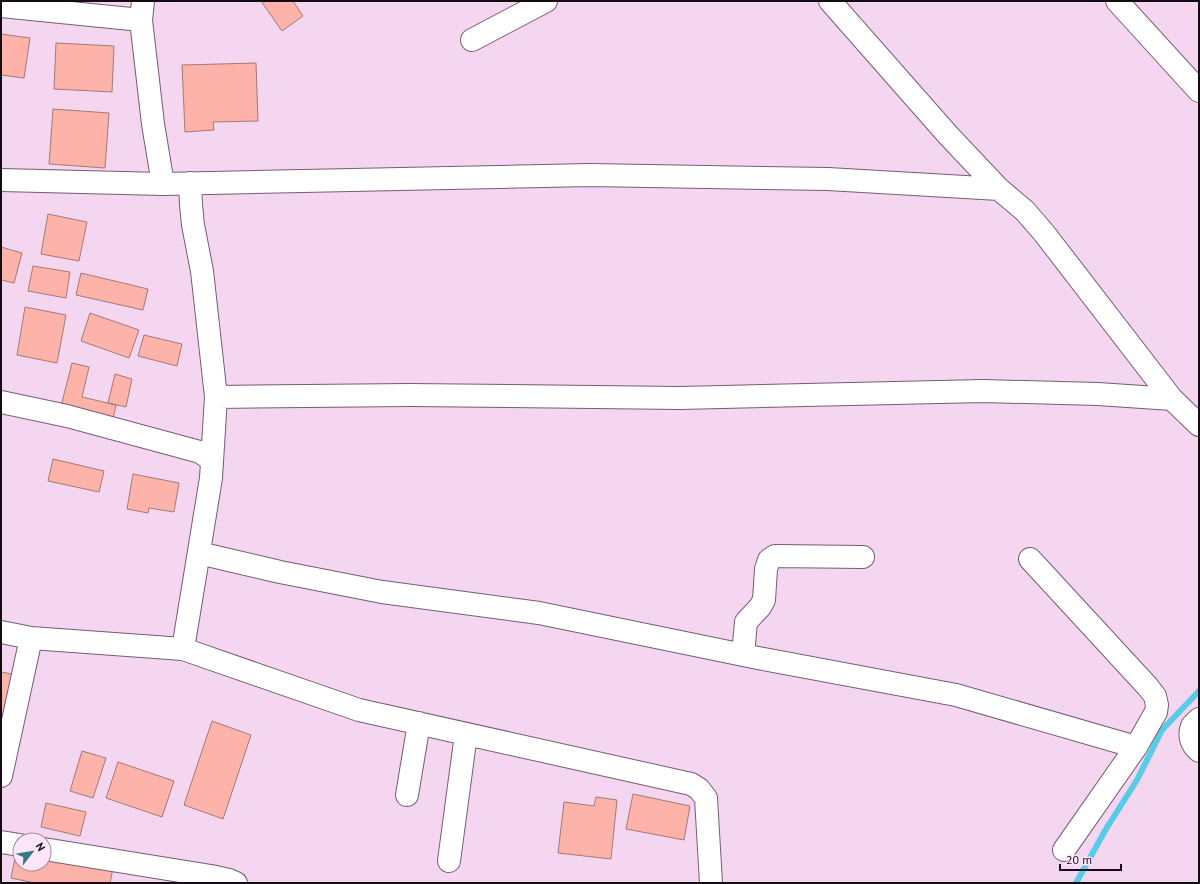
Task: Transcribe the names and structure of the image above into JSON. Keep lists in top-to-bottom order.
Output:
{
  "scale_bar": "20 m",
  "north": "top right"
}
